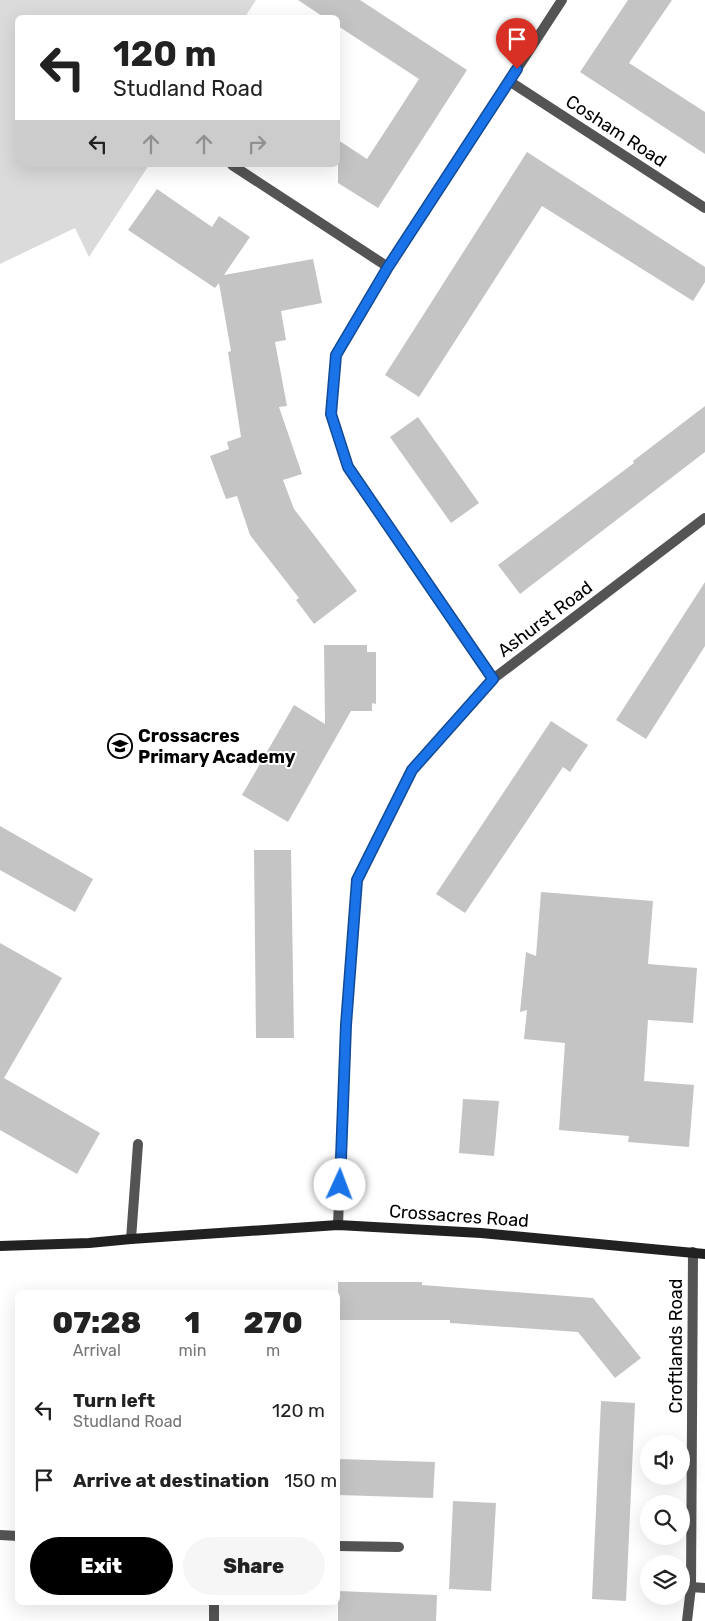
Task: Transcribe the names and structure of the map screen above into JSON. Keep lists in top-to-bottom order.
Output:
{
  "streets": {
    "street": [
      "Cosham Road",
      "Ashurst Road",
      "Crossacres Road",
      "Croftlands Road"
    ]
  },
  "crossings": [
    ["Ashurst Road", "Crossacres Road"],
    ["Crossacres Road", "Croftlands Road"]
  ],
  "places": {
    "school or university": ["Crossacres Primary Academy"]
  },
  "page": {
    "turn": ["120 m", "Studland Road"],
    "eta": [
      "07:28",
      "Arrival",
      "1",
      "min",
      "270",
      "m"
    ],
    "list": [
      {
        "name": "Turn left",
        "note": "Studland Road",
        "value": "120 m"
      },
      {
        "name": "Arrive at destination",
        "value": "150 m"
      }
    ],
    "buttons": ["Exit", "Share"]
  }
}
